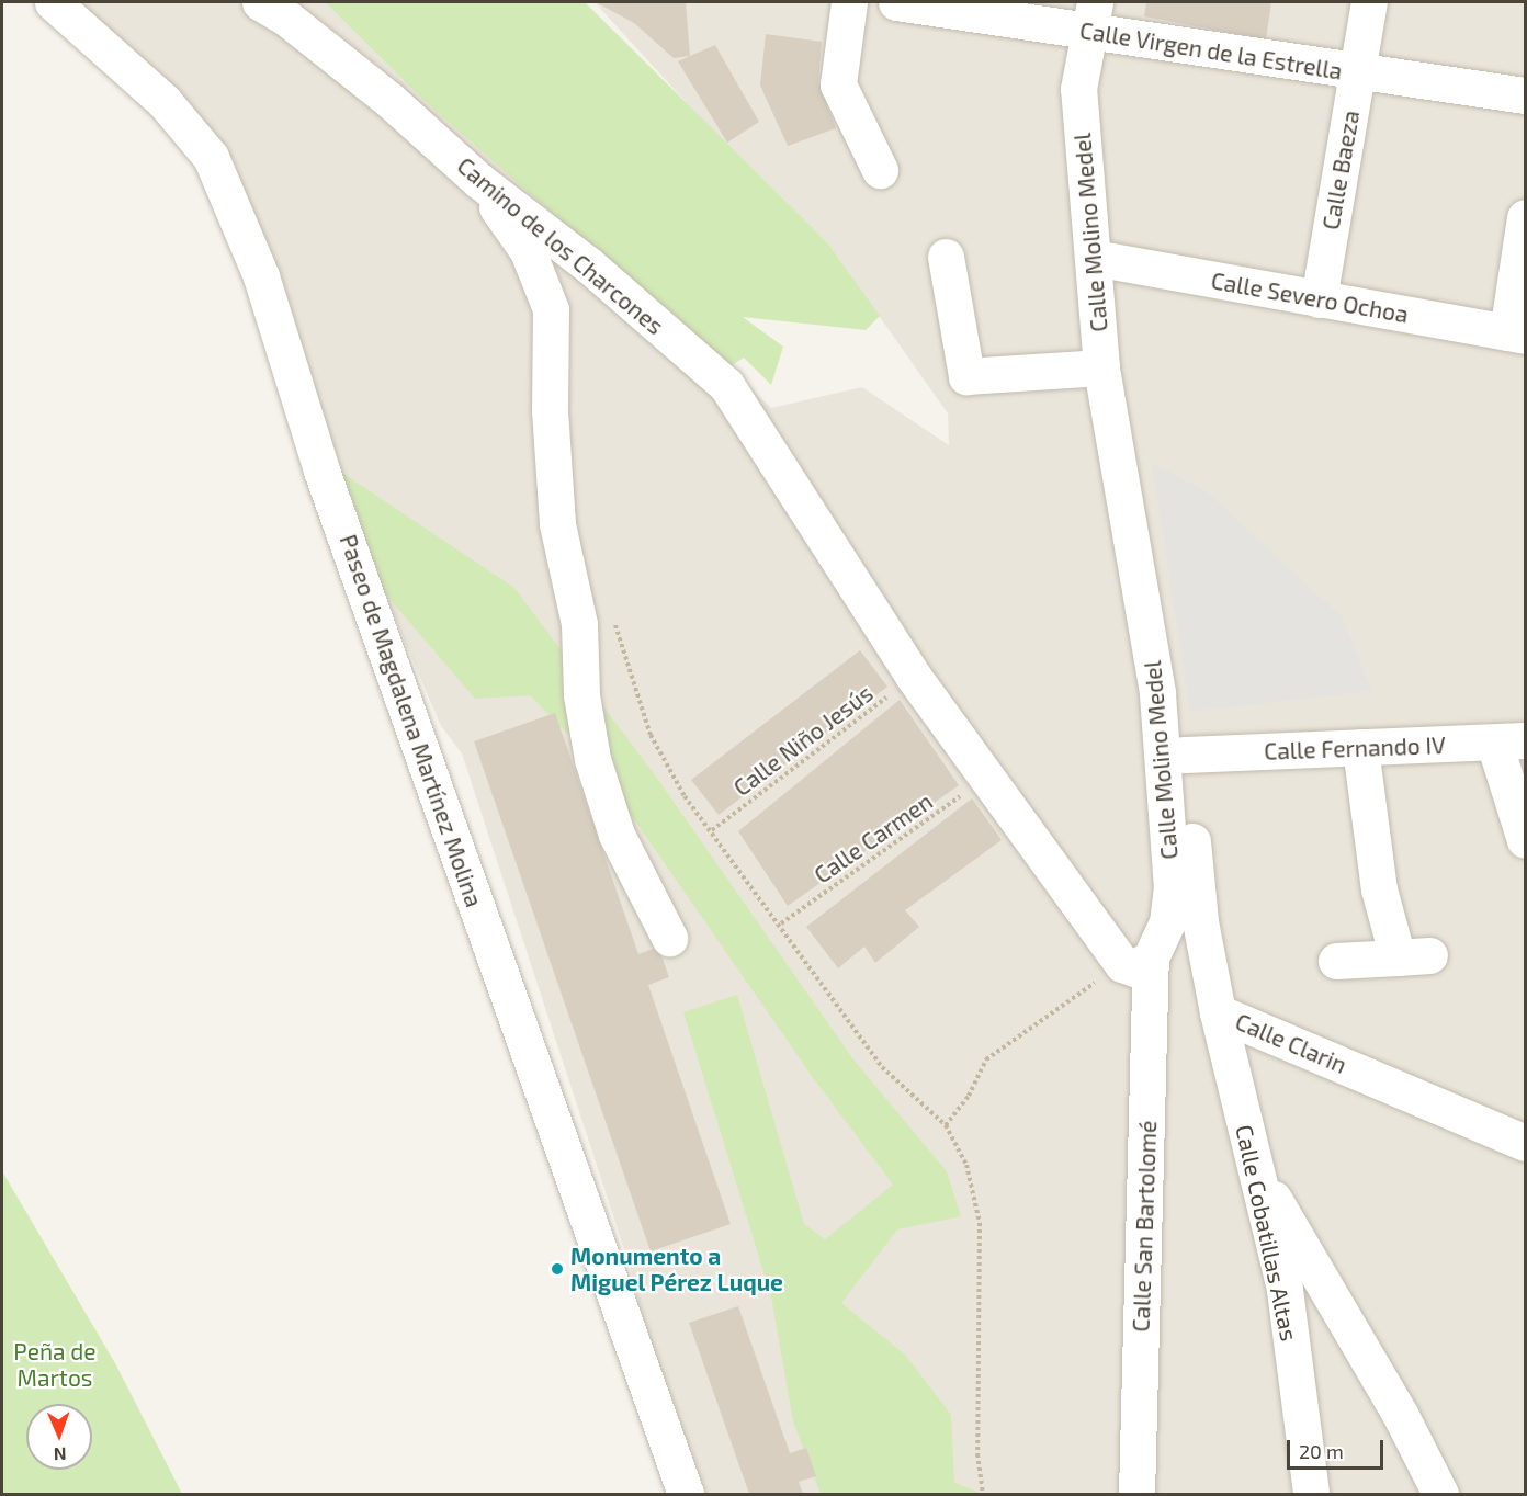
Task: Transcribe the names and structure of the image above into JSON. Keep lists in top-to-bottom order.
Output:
{
  "streets": {
    "street": [
      "Calle Virgen de la Estrella",
      "Calle Baeza",
      "Calle Molino Medel",
      "Camino de los Charcones",
      "Calle Severo Ochoa",
      "Paseo de Magdalena Martínez Molina",
      "Calle Fernando IV",
      "Calle Clarin",
      "Calle San Bartolomé",
      "Calle Cobatillas Altas"
    ],
    "path": ["Calle Niño Jesús", "Calle Carmen"]
  },
  "crossings": [
    ["Calle Virgen de la Estrella", "Calle Baeza"],
    ["Calle Virgen de la Estrella", "Calle Molino Medel"],
    ["Calle Baeza", "Calle Severo Ochoa"],
    ["Calle Molino Medel", "Calle Severo Ochoa"],
    ["Calle Molino Medel", "Calle Clarin"],
    ["Calle Molino Medel", "Calle San Bartolomé"],
    ["Camino de los Charcones", "Calle Niño Jesús"],
    ["Calle Fernando IV", "Calle Clarin"],
    ["Calle Clarin", "Calle Cobatillas Altas"]
  ],
  "parks": ["Peña de Martos"],
  "places": ["Monumento a Miguel Pérez Luque"],
  "scale_bar": "20 m",
  "north": "bottom"
}
